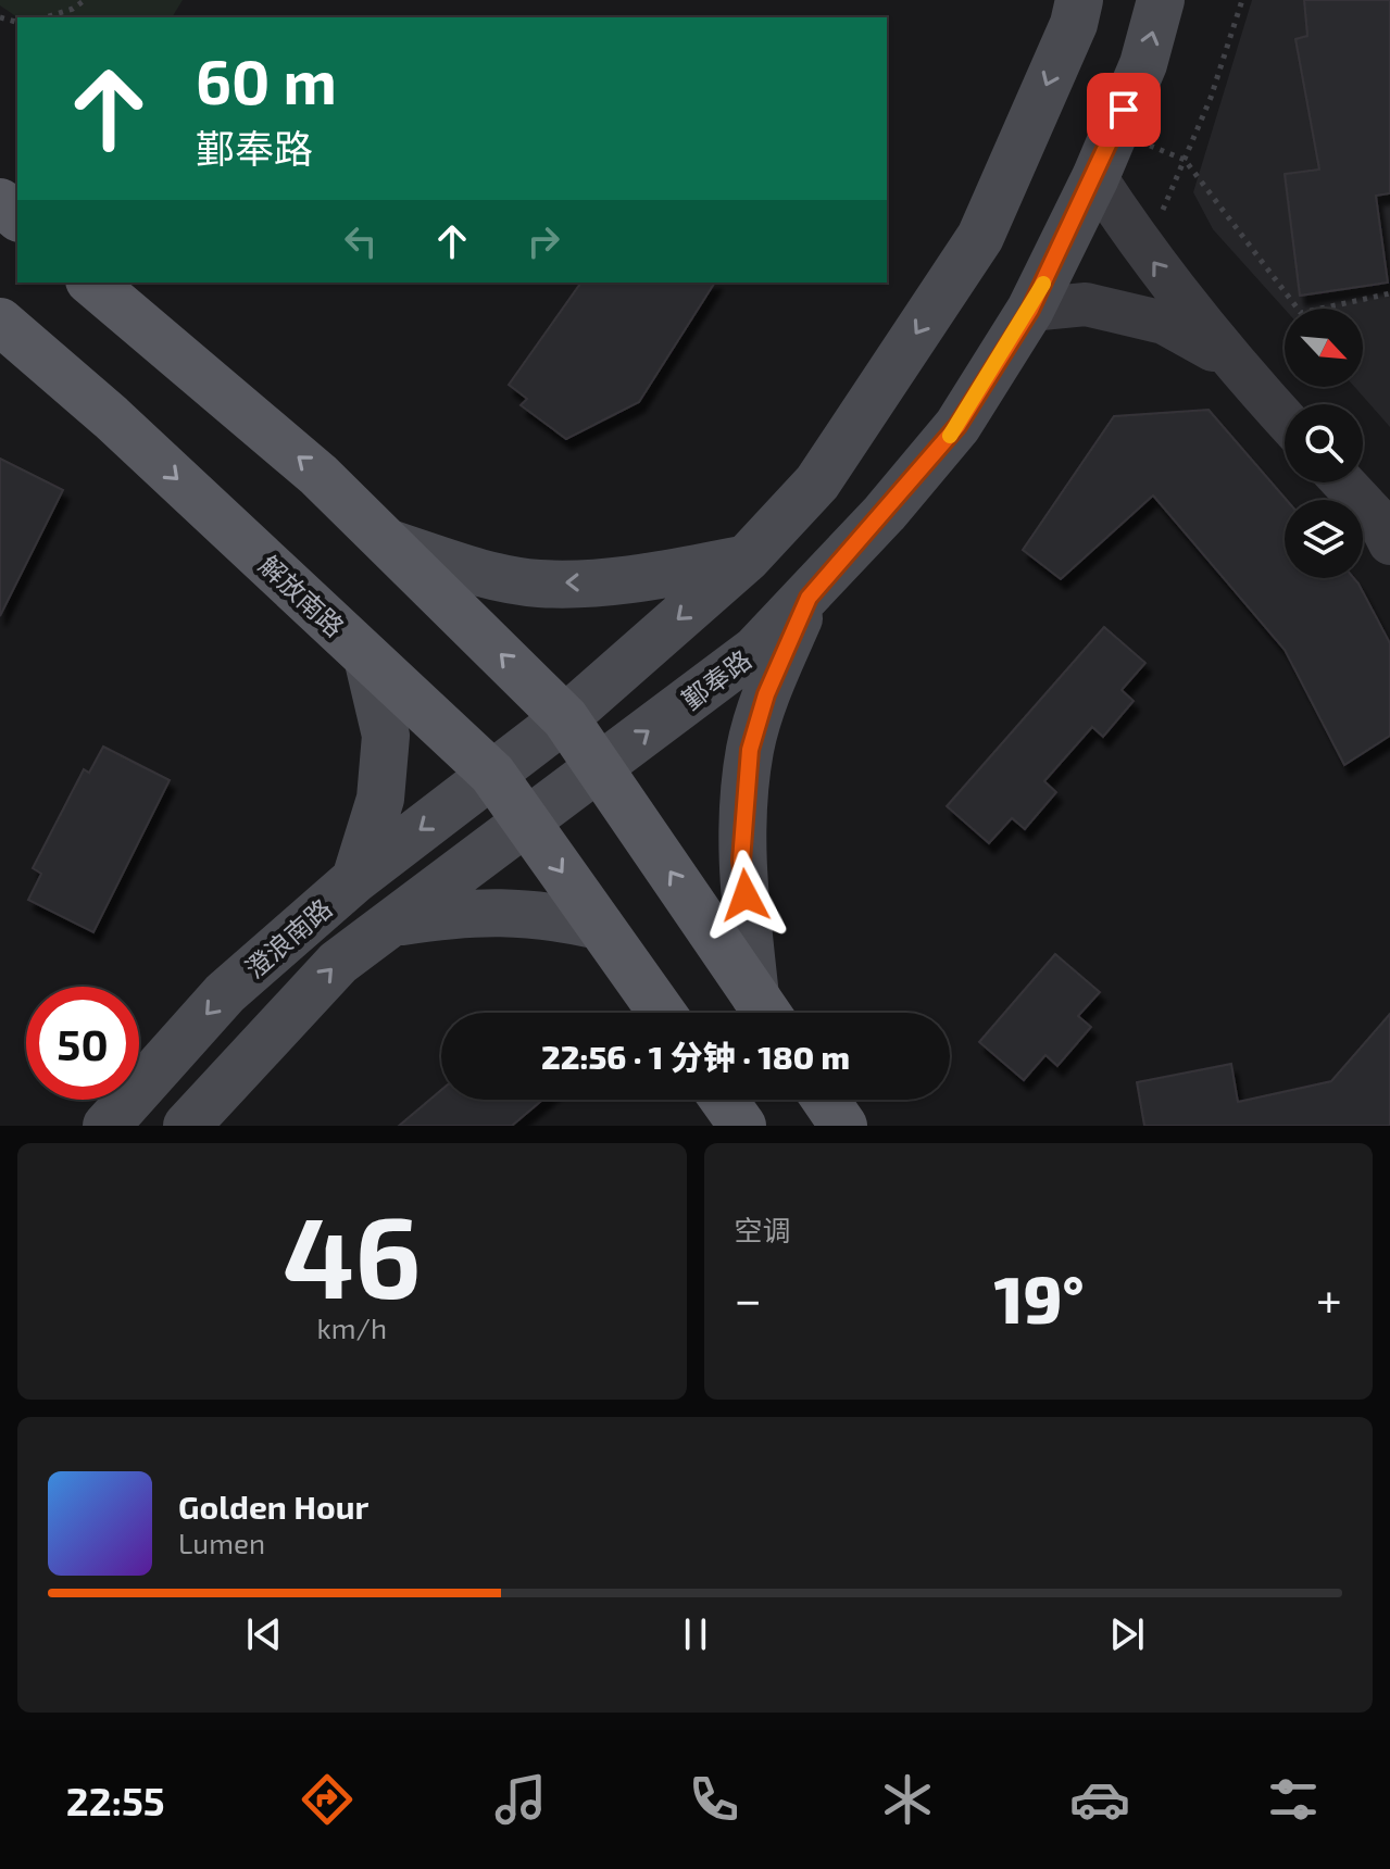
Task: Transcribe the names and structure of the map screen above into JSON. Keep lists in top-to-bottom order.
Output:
{
  "streets": {
    "main road": ["解放南路", "鄞奉路", "澄浪南路"]
  },
  "crossings": [
    ["解放南路", "澄浪南路"],
    ["鄞奉路", "澄浪南路"]
  ],
  "north": "bottom right",
  "page": {
    "turn": ["60 m", "鄞奉路"],
    "limit": "50",
    "trip": "22:56 · 1 分钟 · 180 m",
    "tile": [
      ["46", "km/h"],
      "空调"
    ],
    "heat": ["−", "19°", "+"],
    "song": ["Golden Hour", "Lumen"],
    "tabs": "22:55"
  }
}
